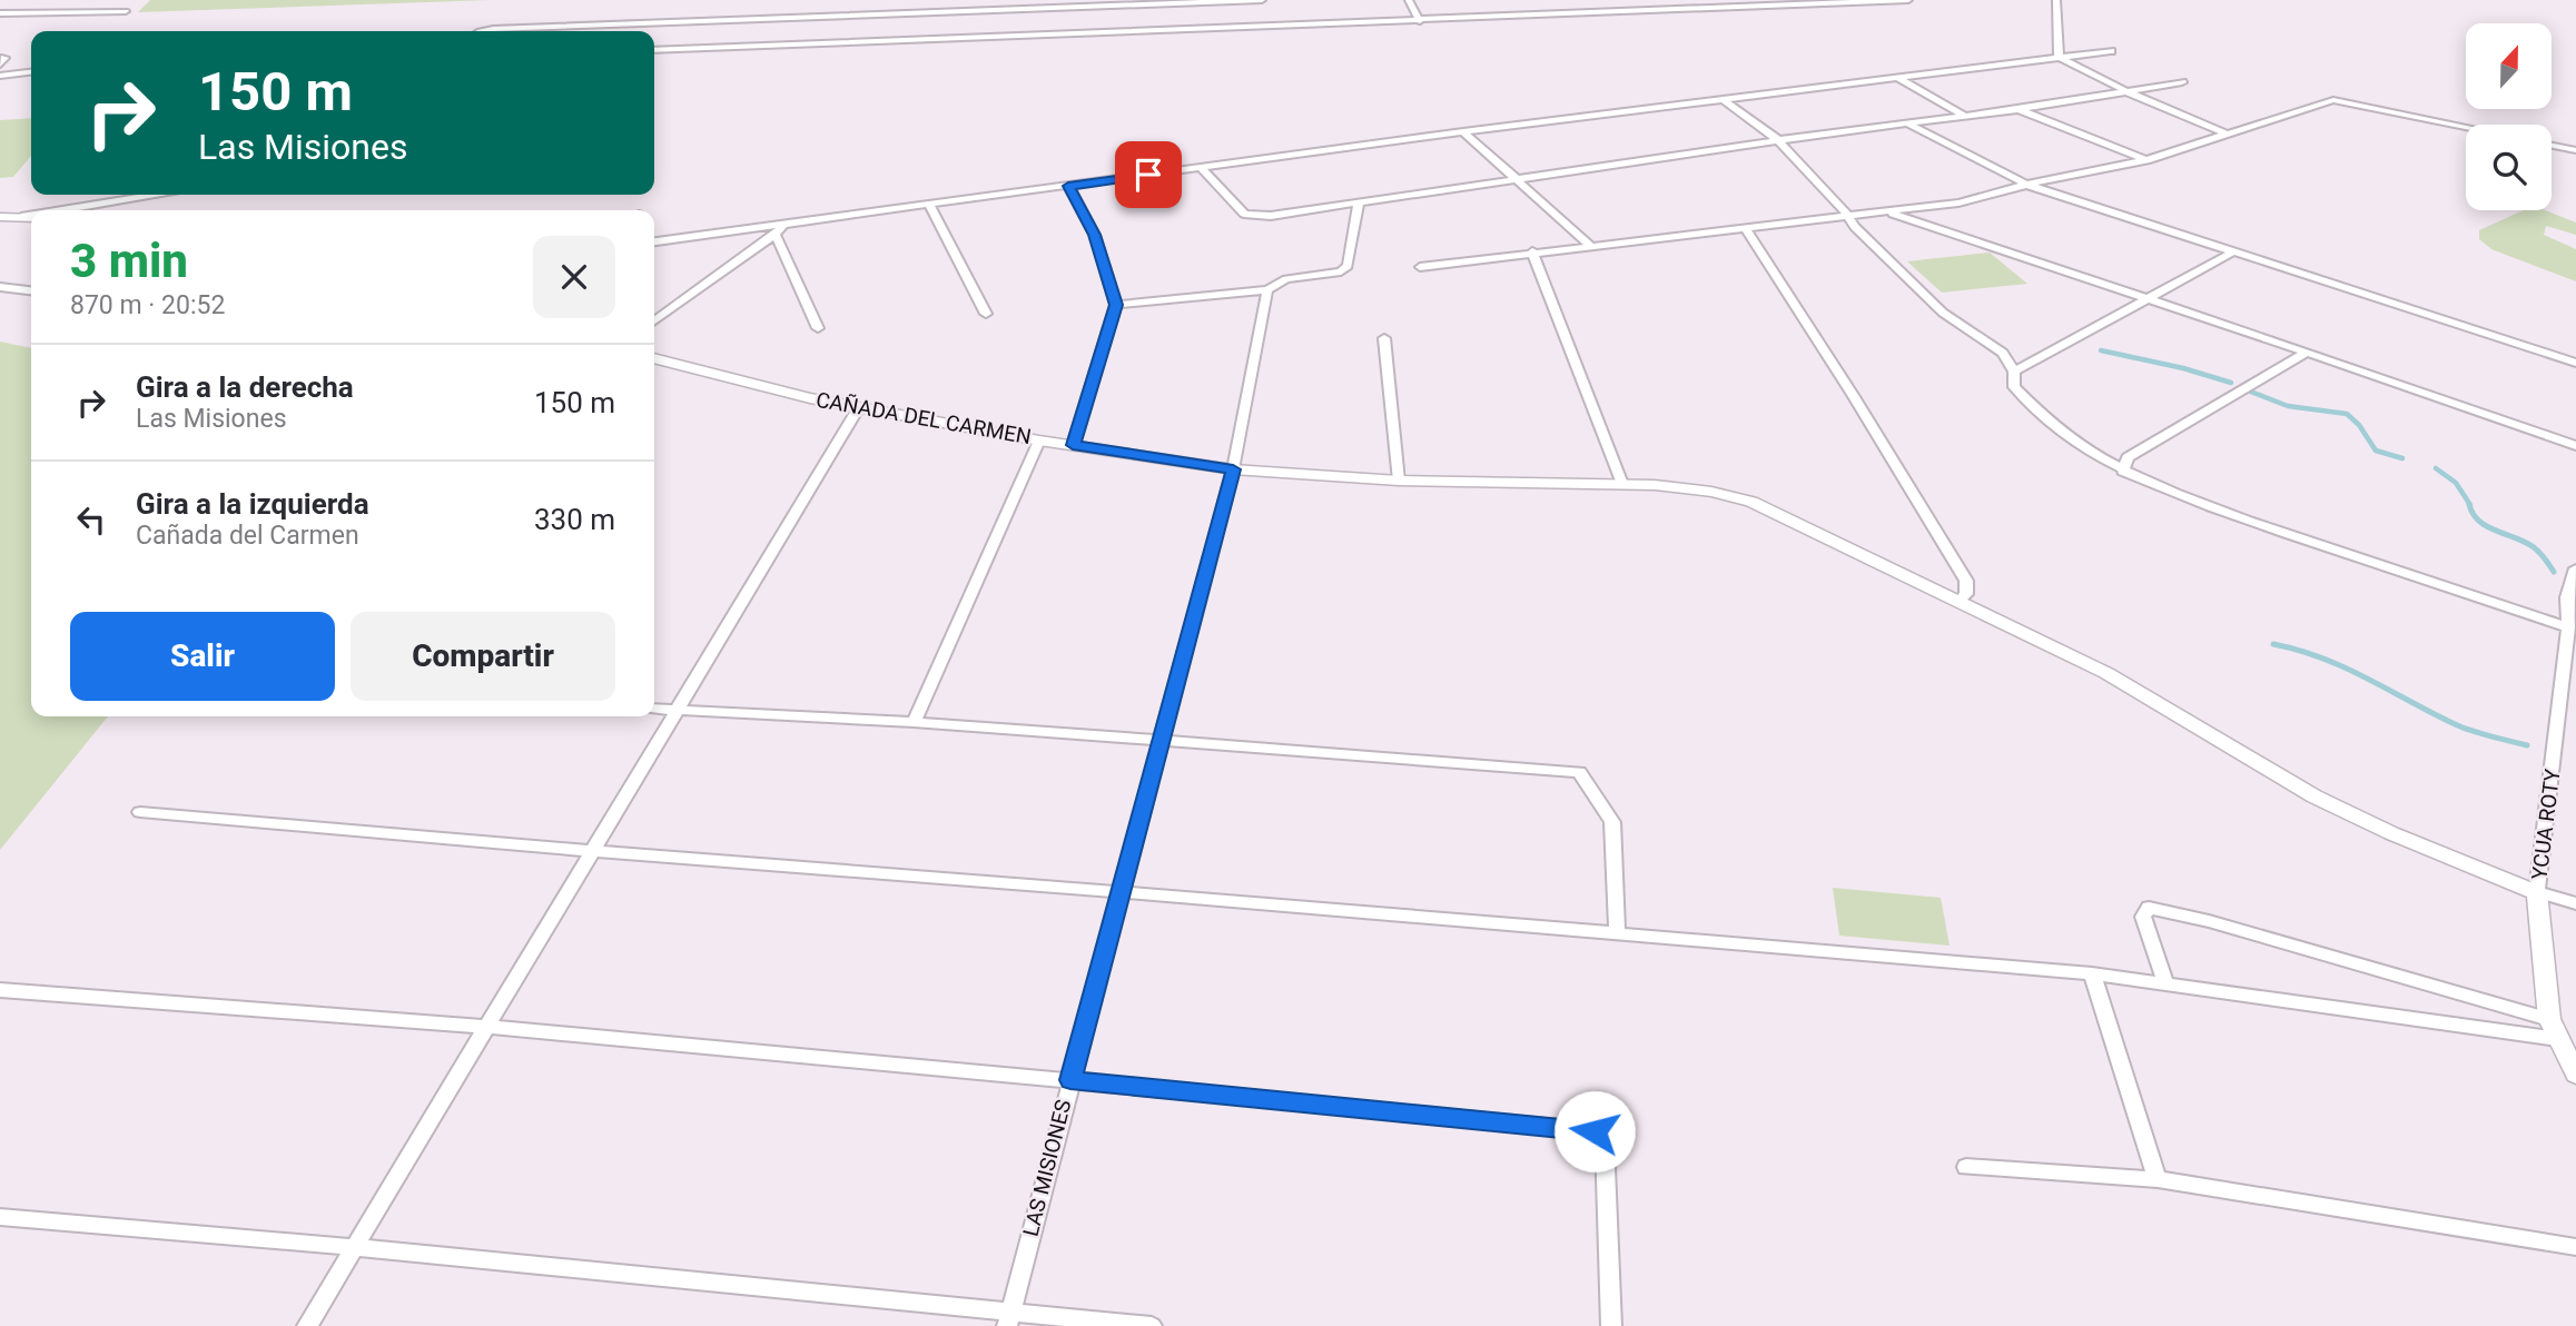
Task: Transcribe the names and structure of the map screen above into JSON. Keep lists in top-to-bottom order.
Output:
{
  "streets": {
    "street": ["CAÑADA DEL CARMEN", "YCUA ROTY", "LAS MISIONES"]
  },
  "crossings": [
    ["CAÑADA DEL CARMEN", "YCUA ROTY"],
    ["CAÑADA DEL CARMEN", "LAS MISIONES"]
  ],
  "north": "top",
  "page": {
    "turn": ["150 m", "Las Misiones"],
    "heading": ["3 min", "870 m · 20:52"],
    "list": [
      {
        "name": "Gira a la derecha",
        "note": "Las Misiones",
        "value": "150 m"
      },
      {
        "name": "Gira a la izquierda",
        "note": "Cañada del Carmen",
        "value": "330 m"
      }
    ],
    "buttons": ["Salir", "Compartir"]
  }
}
